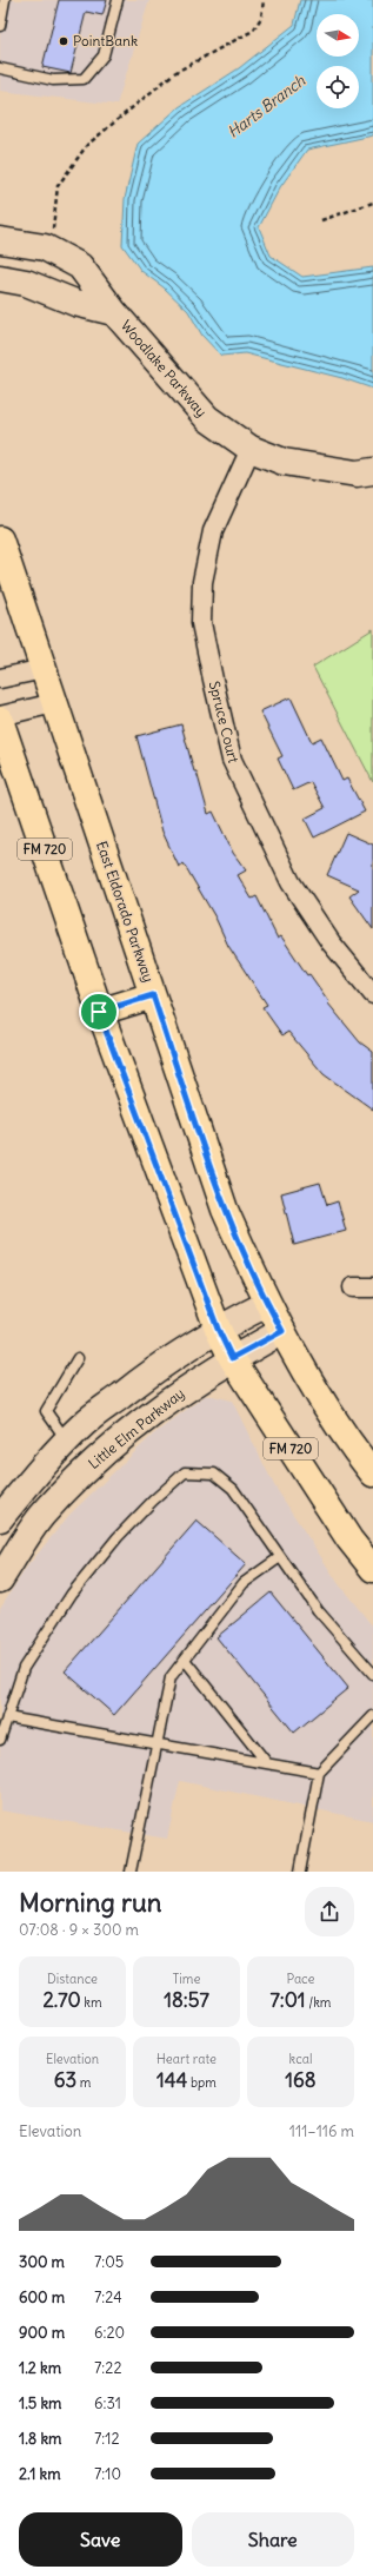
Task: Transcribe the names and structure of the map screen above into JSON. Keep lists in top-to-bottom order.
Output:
{
  "streets": {
    "main road": [
      "Woodlake Parkway",
      "FM 720",
      "East Eldorado Parkway",
      "Little Elm Parkway"
    ],
    "street": ["Spruce Court"]
  },
  "crossings": [
    ["Woodlake Parkway", "Spruce Court"],
    ["FM 720", "Little Elm Parkway"],
    ["East Eldorado Parkway", "Little Elm Parkway"]
  ],
  "water": ["Harts Branch"],
  "places": ["PointBank"],
  "north": "right",
  "page": {
    "heading": ["Morning run", "07:08 · 9 × 300 m"],
    "stats": [
      ["Distance", "2.70 km"],
      ["Time", "18:57"],
      ["Pace", "7:01 /km"],
      ["Elevation", "63 m"],
      ["Heart rate", "144 bpm"],
      ["kcal", "168"]
    ],
    "chart": ["Elevation", "111–116 m"],
    "list": [
      {
        "name": "300 m",
        "note": "7:05"
      },
      {
        "name": "600 m",
        "note": "7:24"
      },
      {
        "name": "900 m",
        "note": "6:20"
      },
      {
        "name": "1.2 km",
        "note": "7:22"
      },
      {
        "name": "1.5 km",
        "note": "6:31"
      },
      {
        "name": "1.8 km",
        "note": "7:12"
      },
      {
        "name": "2.1 km",
        "note": "7:10"
      }
    ],
    "buttons": ["Save", "Share"]
  }
}
